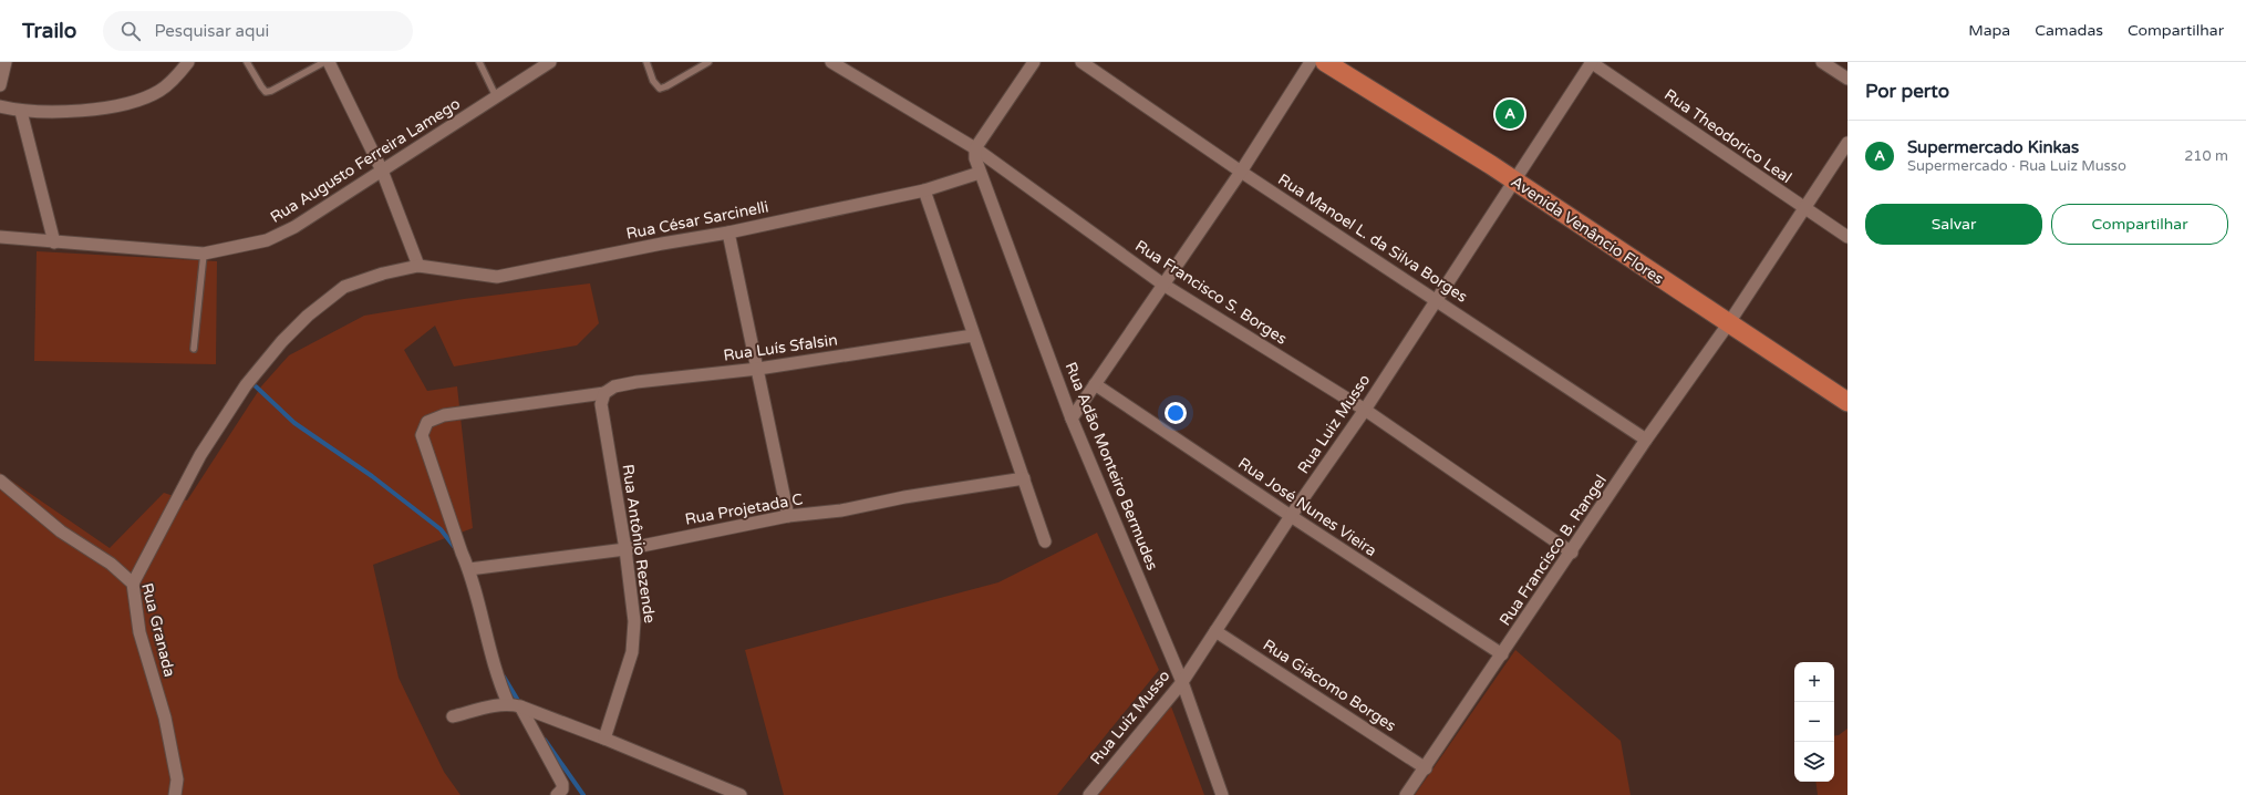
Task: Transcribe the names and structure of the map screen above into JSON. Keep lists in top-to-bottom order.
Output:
{
  "streets": {
    "main road": ["Avenida Venâncio Flores"],
    "street": [
      "Rua Theodorico Leal",
      "Rua Augusto Ferreira Lamego",
      "Rua César Sarcinelli",
      "Rua Manoel L. da Silva Borges",
      "Rua Francisco S. Borges",
      "Rua Luís Sfalsin",
      "Rua Luiz Musso",
      "Rua Adão Monteiro Bermudes",
      "Rua José Nunes Vieira",
      "Rua Projetada C",
      "Rua Antônio Rezende",
      "Rua Francisco B. Rangel",
      "Rua Granada",
      "Rua Giácomo Borges"
    ]
  },
  "crossings": [
    ["Rua Theodorico Leal", "Rua Luiz Musso"],
    ["Rua Theodorico Leal", "Rua Francisco B. Rangel"],
    ["Rua César Sarcinelli", "Rua Adão Monteiro Bermudes"],
    ["Avenida Venâncio Flores", "Rua Luiz Musso"],
    ["Avenida Venâncio Flores", "Rua Francisco B. Rangel"],
    ["Rua Manoel L. da Silva Borges", "Rua Luiz Musso"],
    ["Rua Manoel L. da Silva Borges", "Rua Francisco B. Rangel"],
    ["Rua Francisco S. Borges", "Rua Luiz Musso"],
    ["Rua Francisco S. Borges", "Rua Adão Monteiro Bermudes"],
    ["Rua Francisco S. Borges", "Rua Francisco B. Rangel"],
    ["Rua Luís Sfalsin", "Rua Projetada C"],
    ["Rua Luís Sfalsin", "Rua Antônio Rezende"],
    ["Rua Luiz Musso", "Rua Adão Monteiro Bermudes"],
    ["Rua Luiz Musso", "Rua José Nunes Vieira"],
    ["Rua Luiz Musso", "Rua Giácomo Borges"],
    ["Rua José Nunes Vieira", "Rua Francisco B. Rangel"],
    ["Rua Projetada C", "Rua Antônio Rezende"],
    ["Rua Francisco B. Rangel", "Rua Giácomo Borges"]
  ],
  "page": {
    "header": "Trailo",
    "search": "Pesquisar aqui",
    "nav": ["Mapa", "Camadas", "Compartilhar"],
    "heading": "Por perto",
    "pins": "A",
    "list": [
      {
        "mark": "A",
        "name": "Supermercado Kinkas",
        "note": "Supermercado · Rua Luiz Musso",
        "value": "210 m"
      }
    ],
    "buttons": ["Salvar", "Compartilhar"],
    "map_buttons": ["+", "−"]
  }
}
